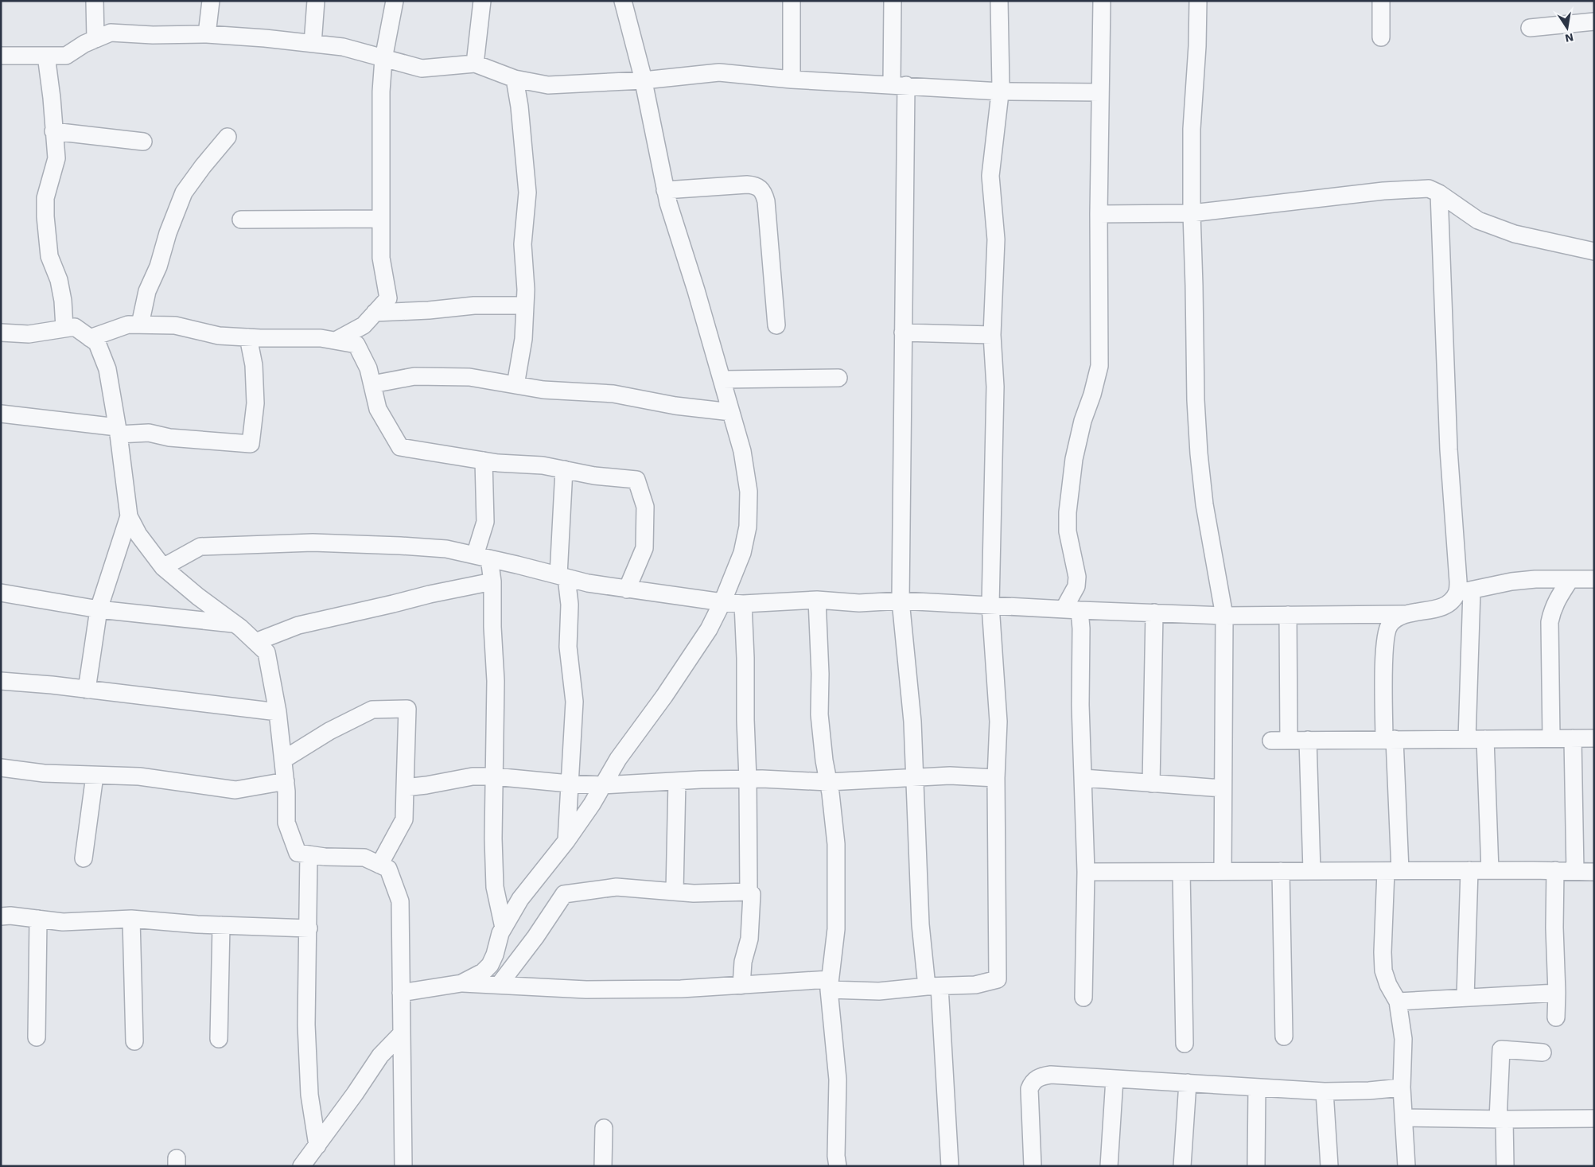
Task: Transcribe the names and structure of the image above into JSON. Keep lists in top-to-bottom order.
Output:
{
  "north": "bottom"
}
